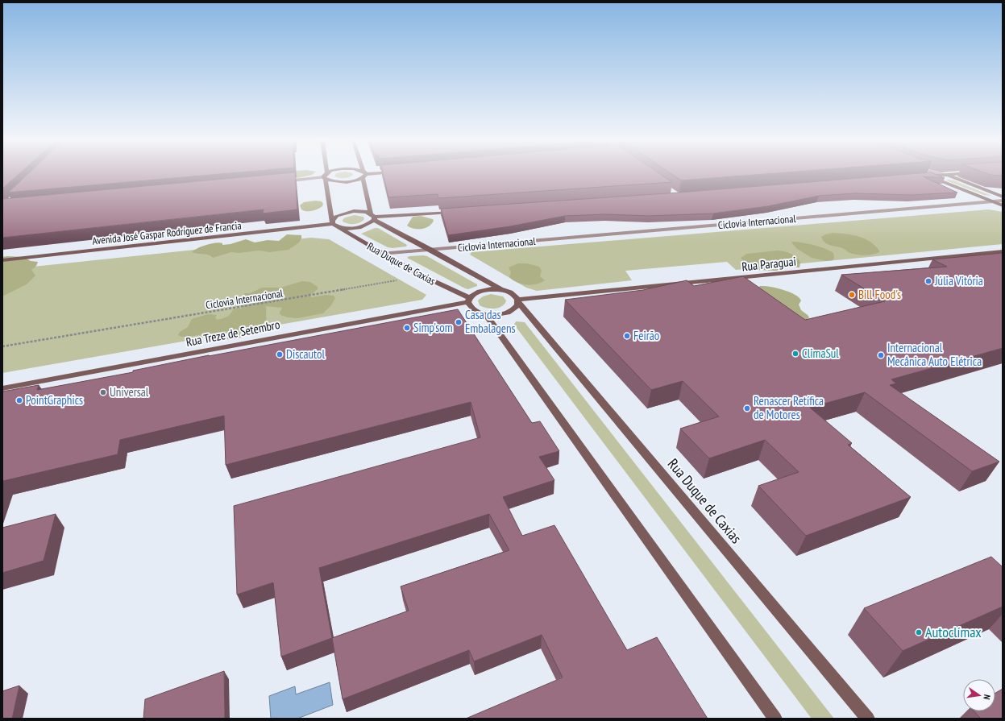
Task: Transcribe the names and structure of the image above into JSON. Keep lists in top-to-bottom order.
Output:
{
  "streets": {
    "main road": [
      "Avenida José Gaspar Rodríguez de Francia",
      "Rua Duque de Caxias",
      "Rua Paraguai",
      "Rua Treze de Setembro"
    ],
    "path": ["Ciclovia Internacional"]
  },
  "crossings": [
    ["Ciclovia Internacional", "Rua Duque de Caxias"],
    ["Avenida José Gaspar Rodríguez de Francia", "Rua Duque de Caxias"],
    ["Rua Duque de Caxias", "Rua Paraguai"],
    ["Rua Duque de Caxias", "Rua Treze de Setembro"]
  ],
  "places": [
    "Júlia Vitória",
    "Bill Food's",
    "Casa das Embalagens",
    "Simp'som",
    "Feirão",
    "ClimaSul",
    "Discautol",
    "Internacional Mecânica Auto Elétrica",
    "Universal",
    "PointGraphics",
    "Renascer Retífica de Motores",
    "Autoclímax"
  ],
  "north": "right"
}
